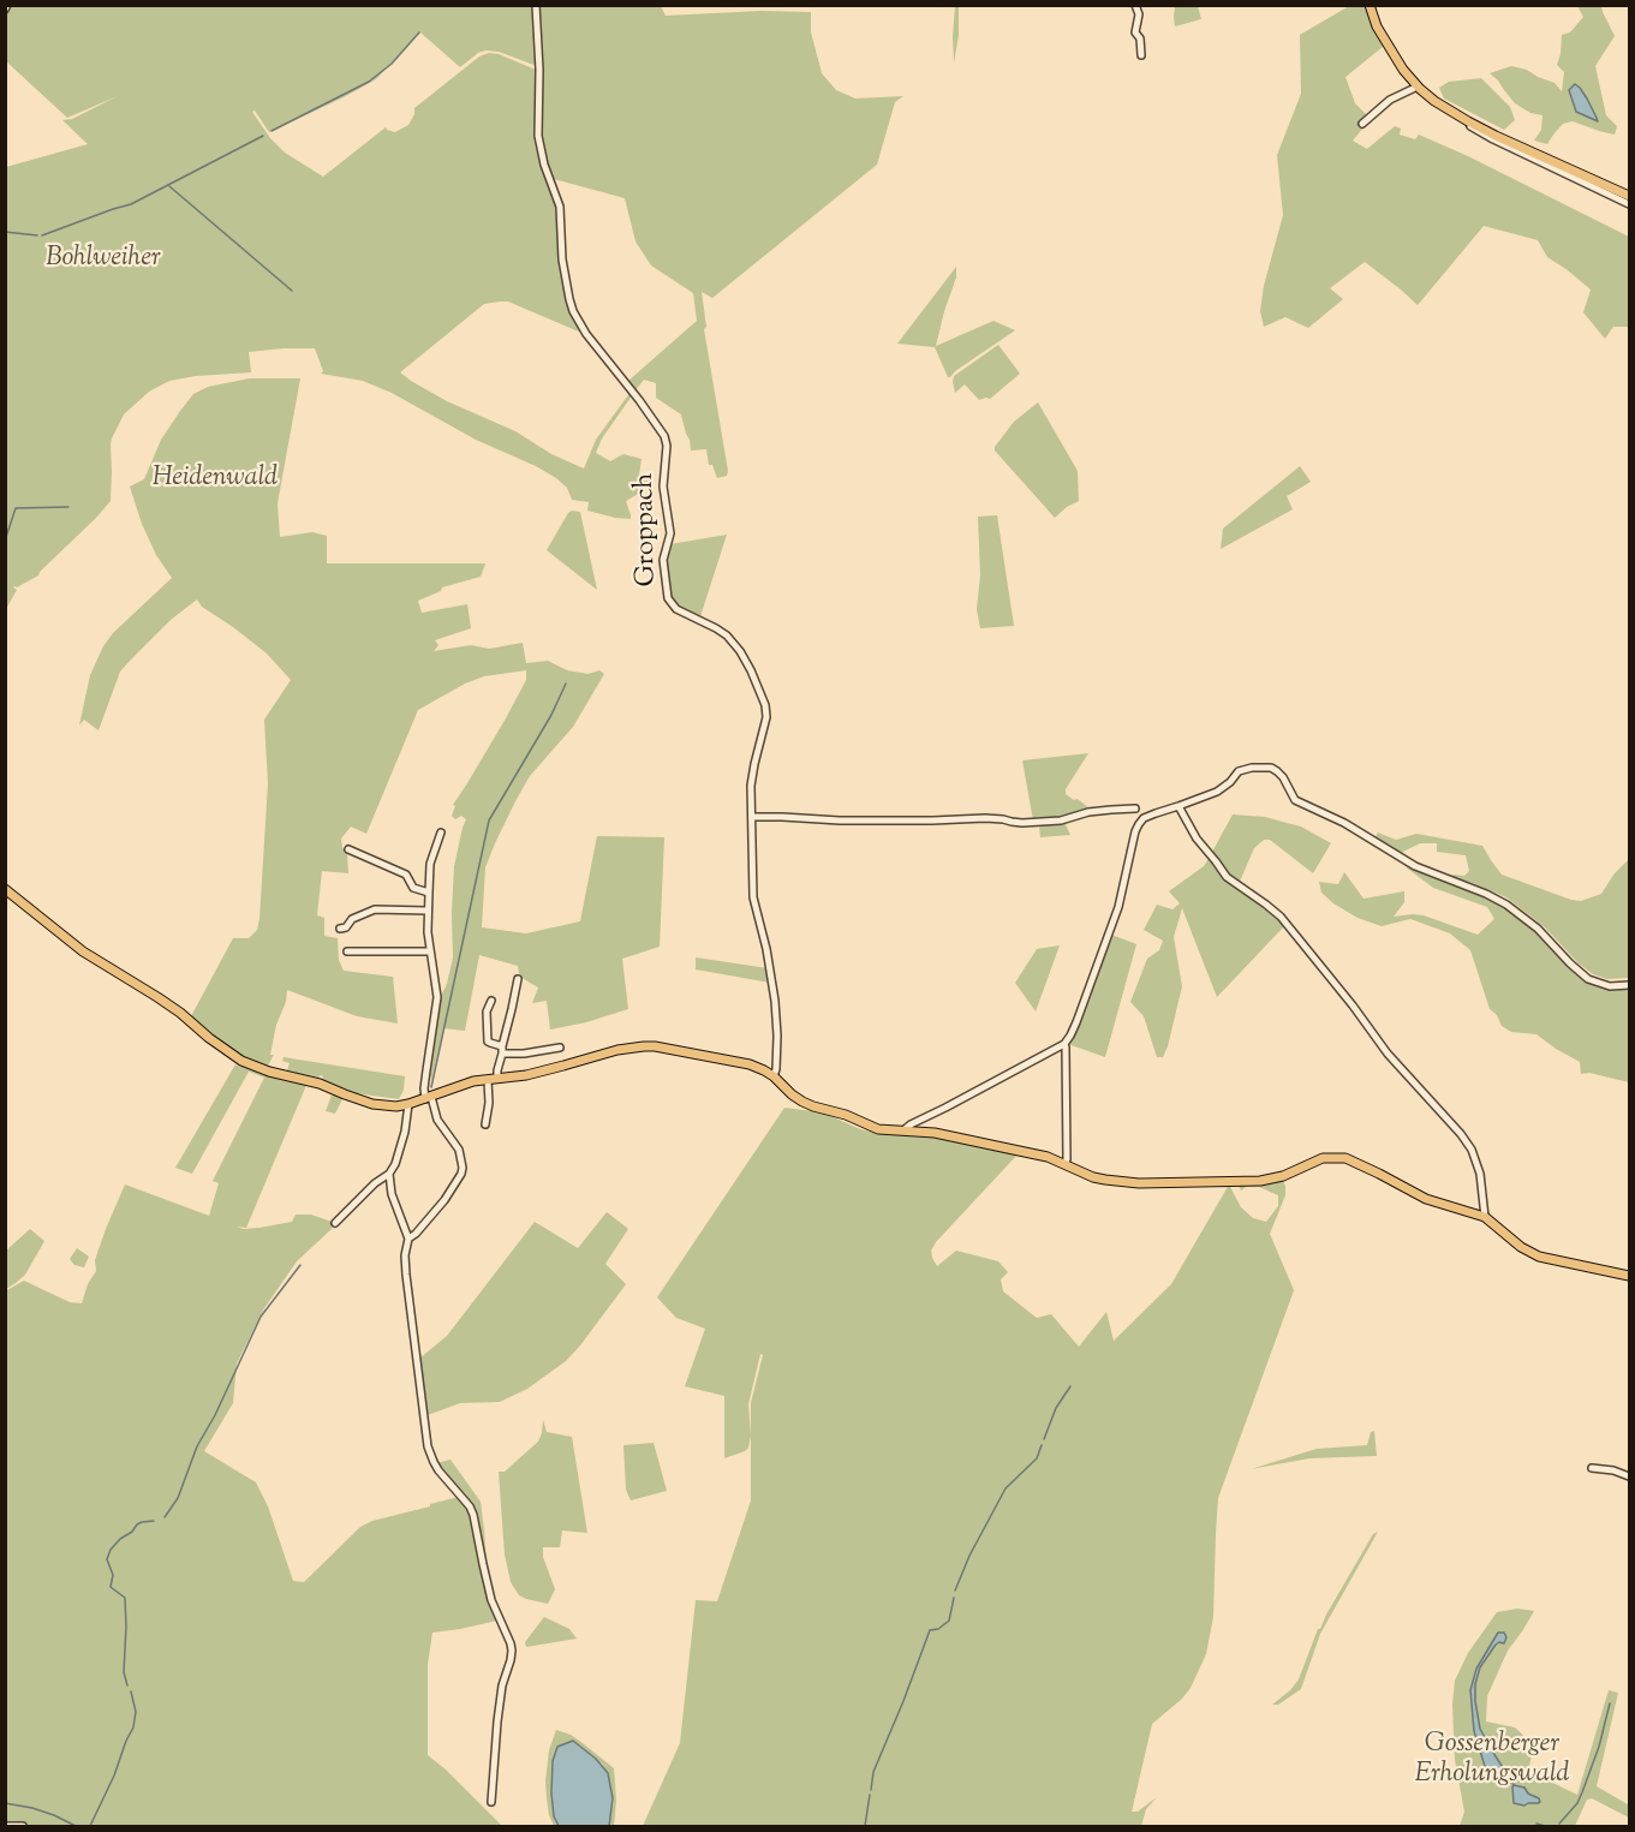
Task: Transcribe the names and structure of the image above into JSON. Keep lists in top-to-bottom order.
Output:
{
  "streets": {
    "street": ["Groppach"]
  },
  "parks": ["Bohlweiher", "Heidenwald", "Gossenberger Erholungswald"]
}
